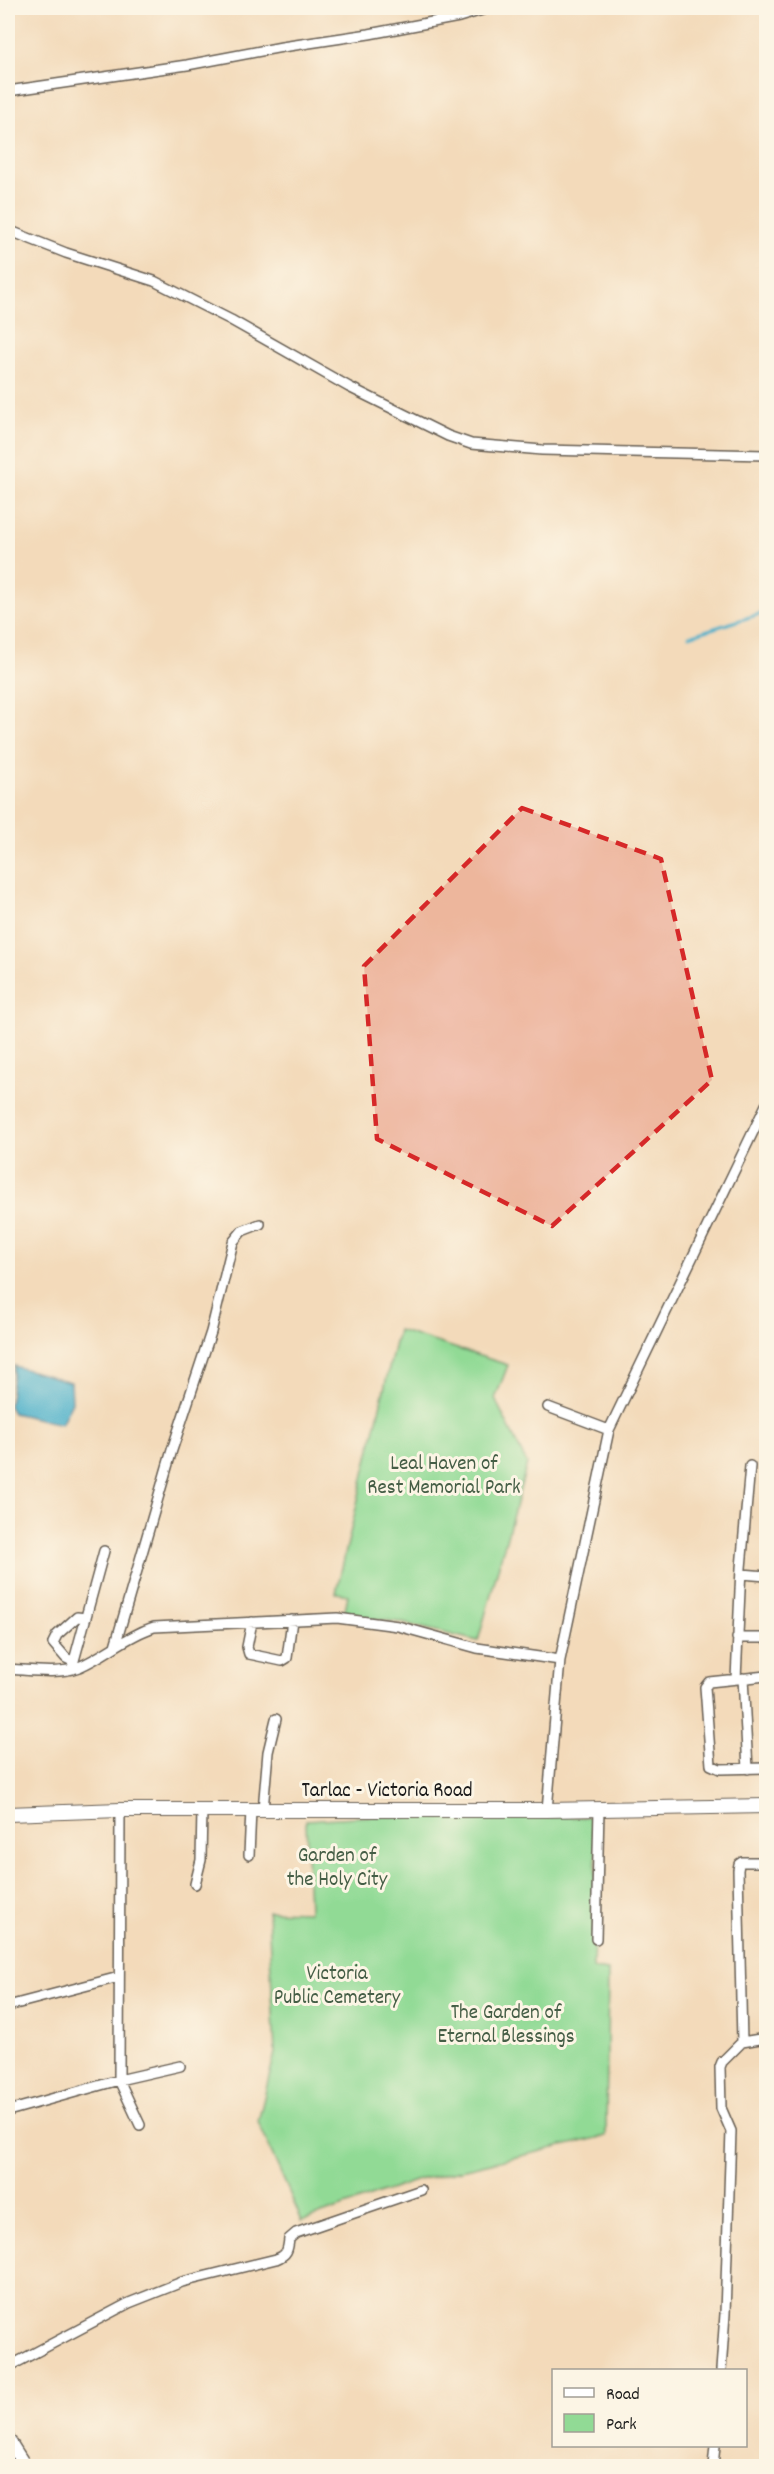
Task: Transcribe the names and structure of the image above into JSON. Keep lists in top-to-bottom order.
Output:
{
  "streets": {
    "main road": ["Tarlac - Victoria Road"]
  },
  "parks": [
    "Leal Haven of Rest Memorial Park",
    "Garden of the Holy City",
    "Victoria Public Cemetery",
    "The Garden of Eternal Blessings"
  ],
  "legend": ["Road", "Park"]
}
